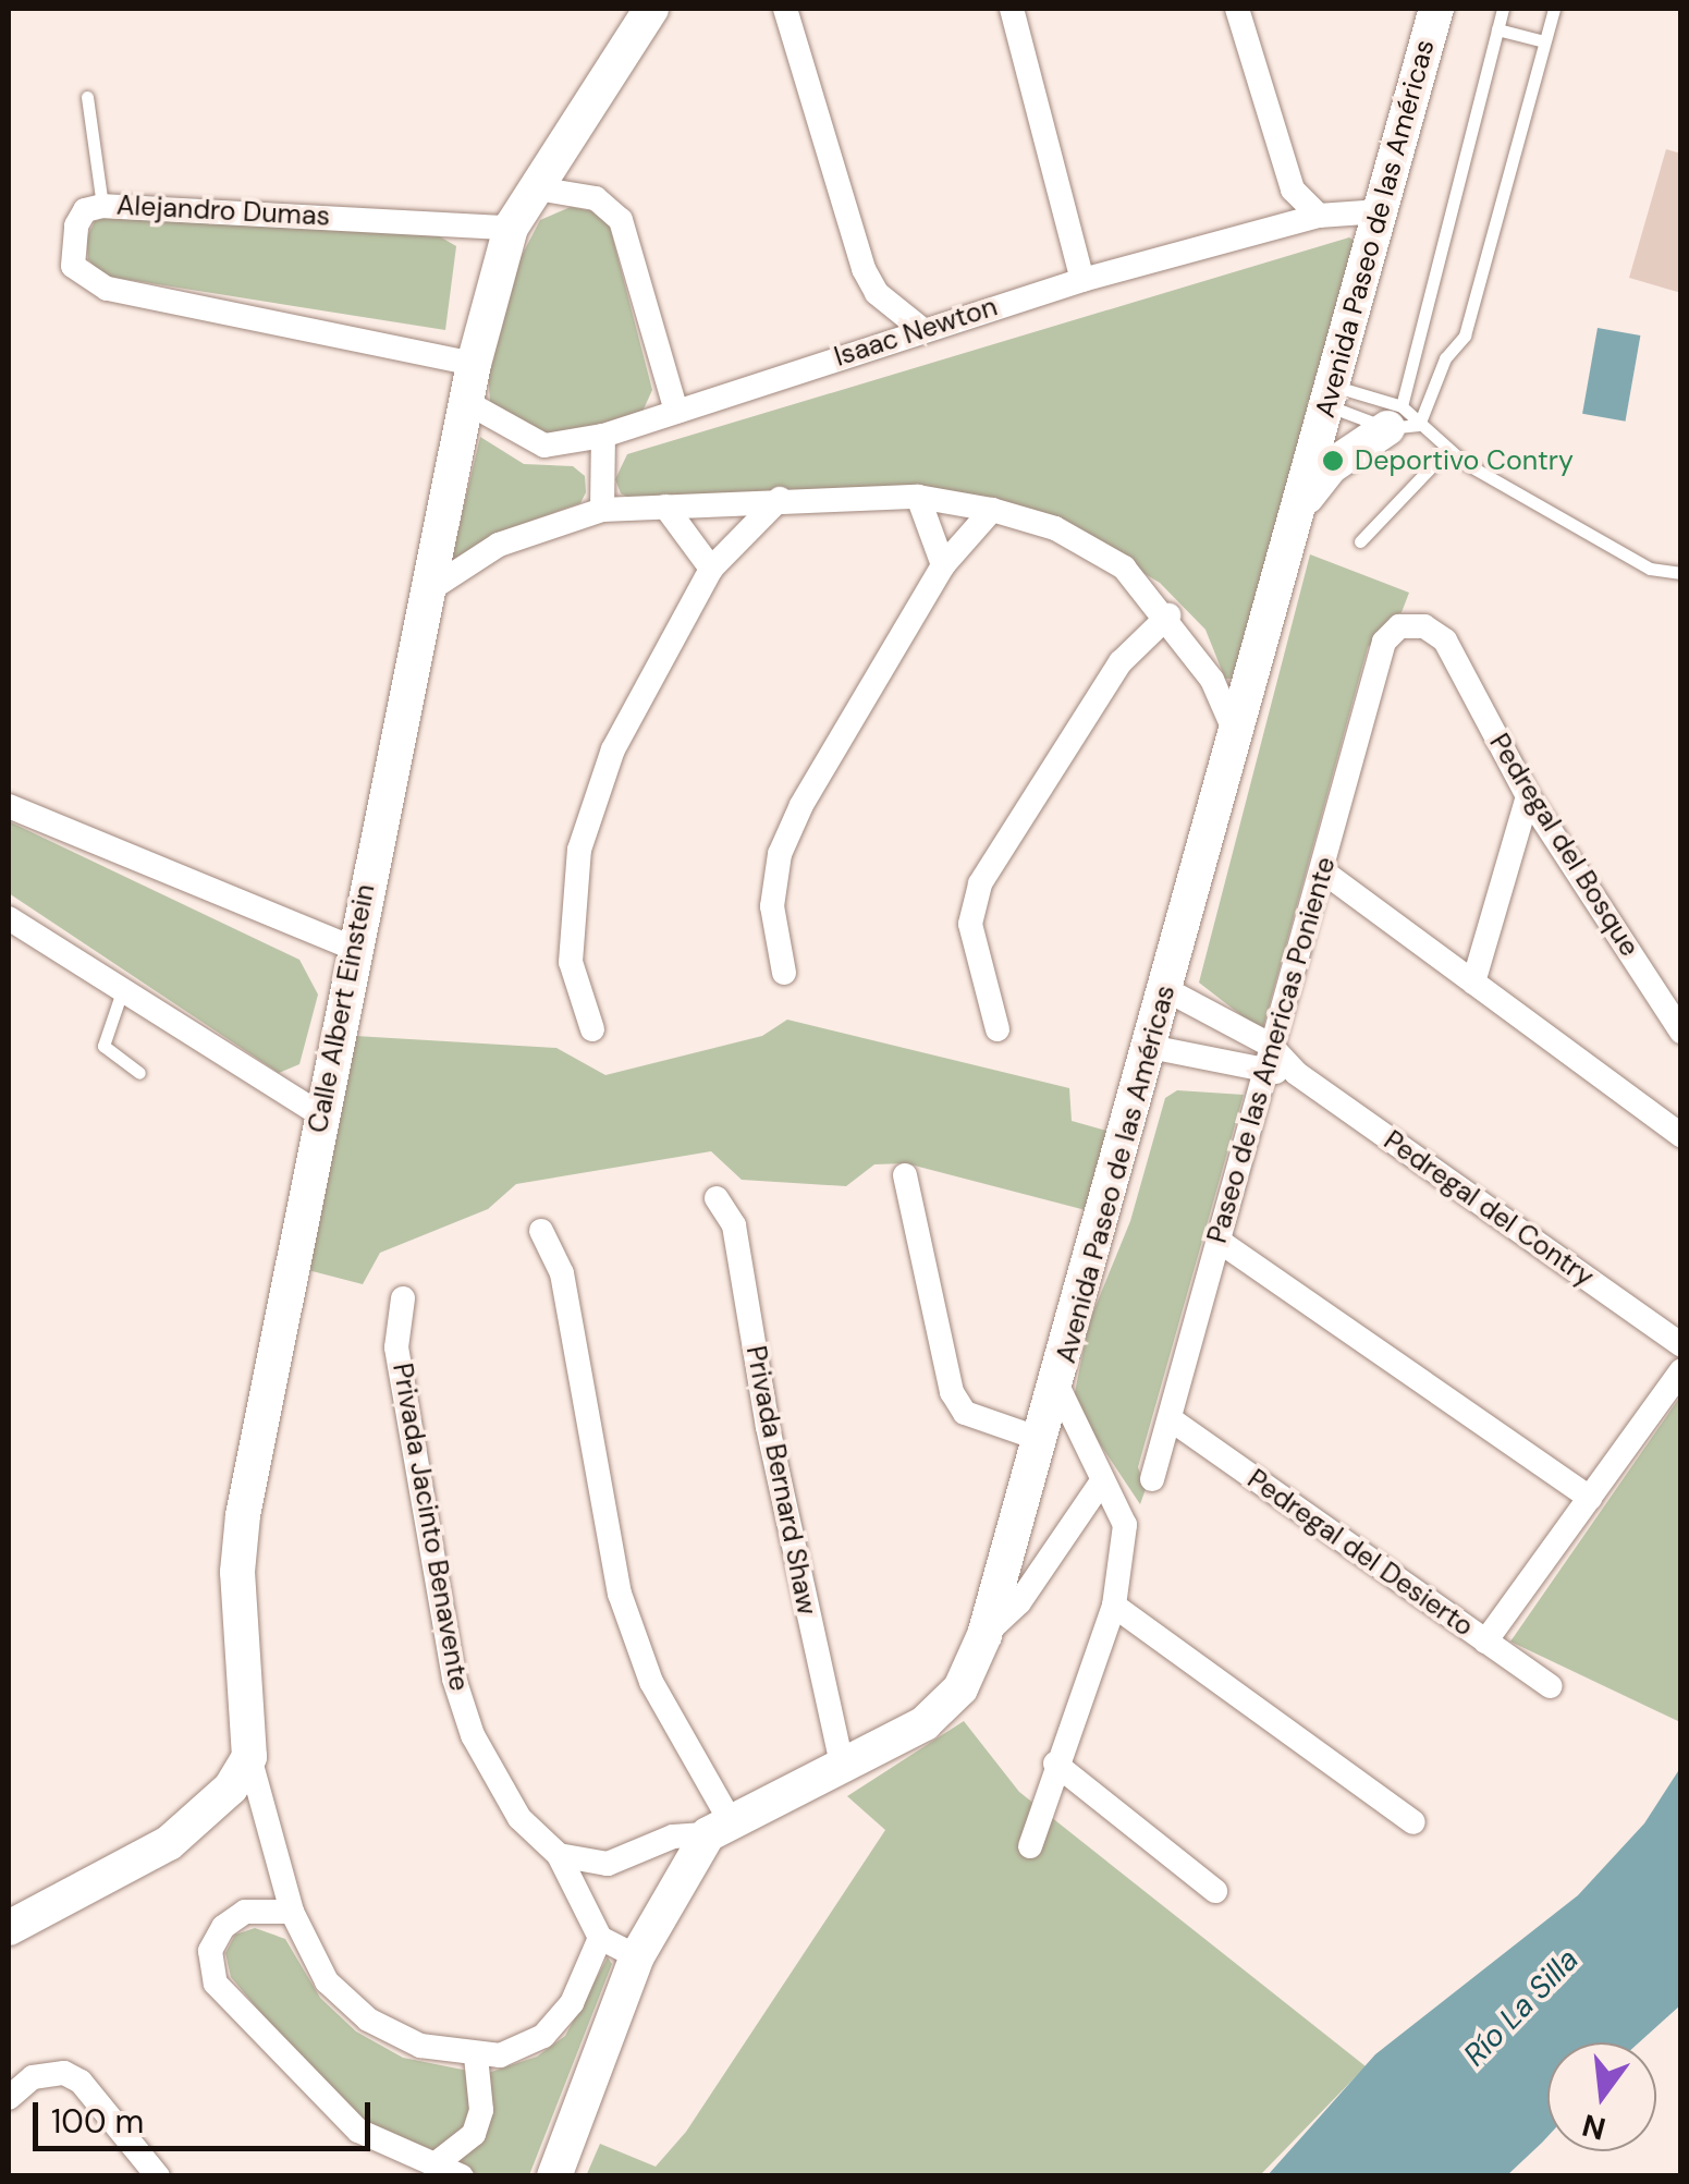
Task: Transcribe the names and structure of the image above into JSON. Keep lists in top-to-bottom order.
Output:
{
  "streets": {
    "street": [
      "Alejandro Dumas",
      "Avenida Paseo de las Américas",
      "Isaac Newton",
      "Pedregal del Bosque",
      "Calle Albert Einstein",
      "Paseo de las Americas Poniente",
      "Pedregal del Contry",
      "Privada Bernard Shaw",
      "Privada Jacinto Benavente",
      "Pedregal del Desierto"
    ]
  },
  "crossings": [
    ["Alejandro Dumas", "Calle Albert Einstein"],
    ["Avenida Paseo de las Américas", "Isaac Newton"],
    ["Avenida Paseo de las Américas", "Pedregal del Contry"],
    ["Avenida Paseo de las Américas", "Privada Bernard Shaw"],
    ["Isaac Newton", "Calle Albert Einstein"],
    ["Pedregal del Bosque", "Paseo de las Americas Poniente"],
    ["Paseo de las Americas Poniente", "Pedregal del Contry"],
    ["Paseo de las Americas Poniente", "Pedregal del Desierto"]
  ],
  "water": ["Río La Silla"],
  "places": ["Deportivo Contry"],
  "scale_bar": "100 m",
  "north": "bottom"
}
